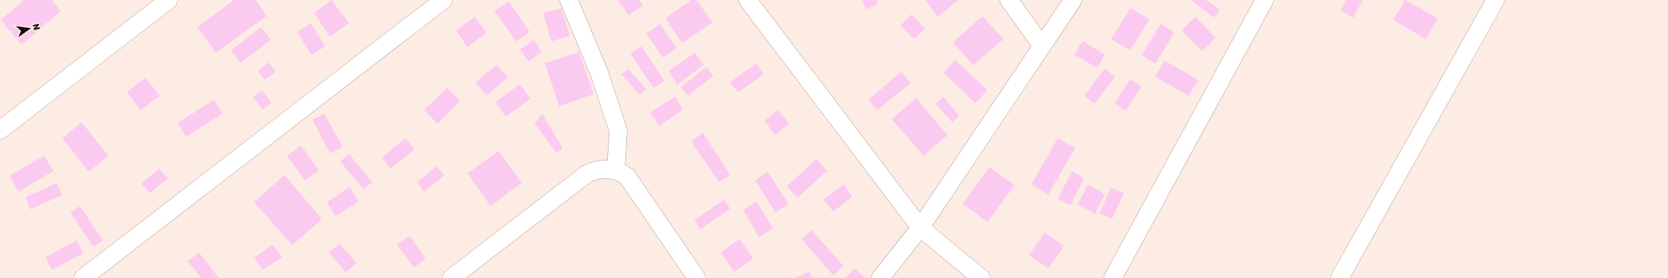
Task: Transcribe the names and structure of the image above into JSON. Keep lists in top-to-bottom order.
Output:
{
  "north": "right"
}
